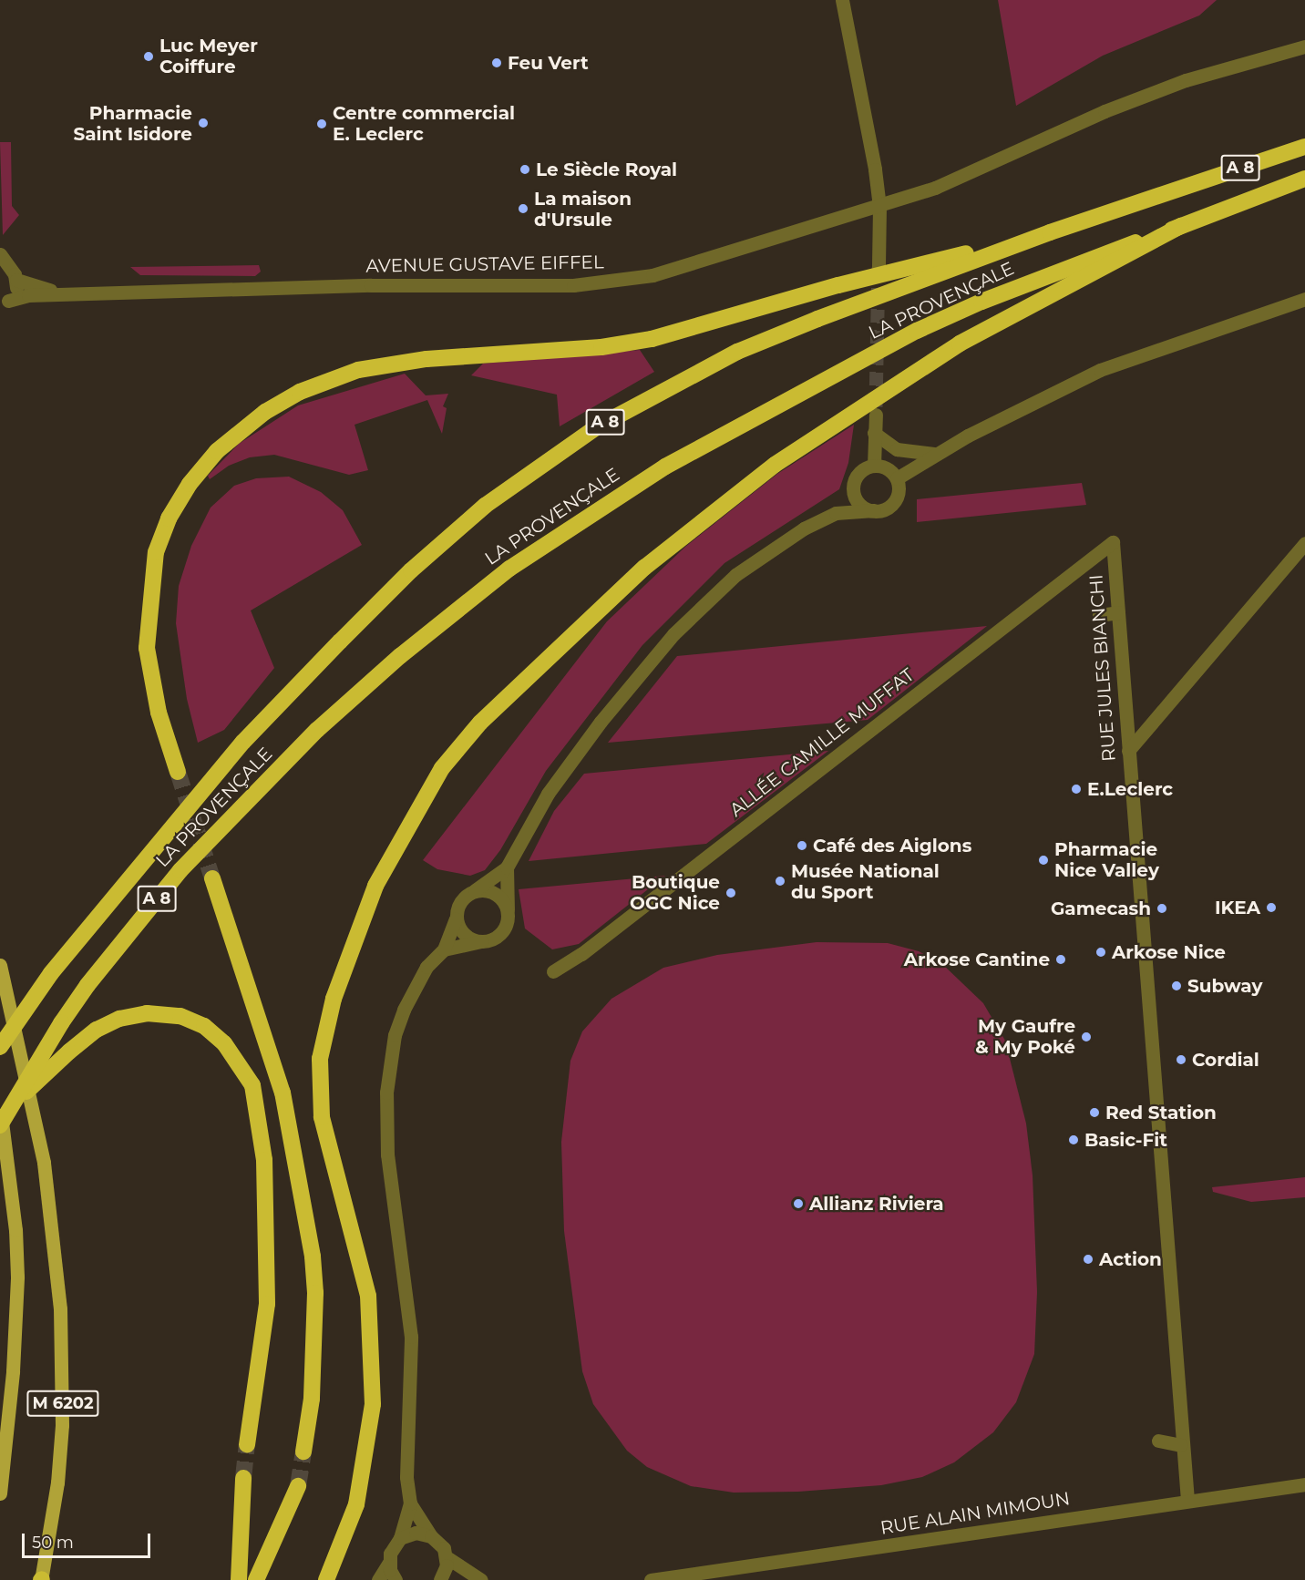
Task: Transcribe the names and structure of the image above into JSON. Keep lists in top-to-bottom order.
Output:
{
  "streets": {
    "highway": ["A 8", "LA PROVENÇALE"],
    "main road": ["M 6202"],
    "street": [
      "AVENUE GUSTAVE EIFFEL",
      "RUE JULES BIANCHI",
      "ALLÉE CAMILLE MUFFAT",
      "RUE ALAIN MIMOUN"
    ]
  },
  "crossings": [
    ["LA PROVENÇALE", "M 6202"],
    ["RUE JULES BIANCHI", "ALLÉE CAMILLE MUFFAT"],
    ["RUE JULES BIANCHI", "RUE ALAIN MIMOUN"]
  ],
  "places": [
    "Luc Meyer Coiffure",
    "Feu Vert",
    "Pharmacie Saint Isidore",
    "Centre commercial E. Leclerc",
    "Le Siècle Royal",
    "La maison d'Ursule",
    "E.Leclerc",
    "Café des Aiglons",
    "Pharmacie Nice Valley",
    "Musée National du Sport",
    "Boutique OGC Nice",
    "IKEA",
    "Gamecash",
    "Arkose Nice",
    "Arkose Cantine",
    "Subway",
    "My Gaufre & My Poké",
    "Cordial",
    "Red Station",
    "Basic-Fit",
    "Allianz Riviera",
    "Action"
  ],
  "scale_bar": "50 m"
}
